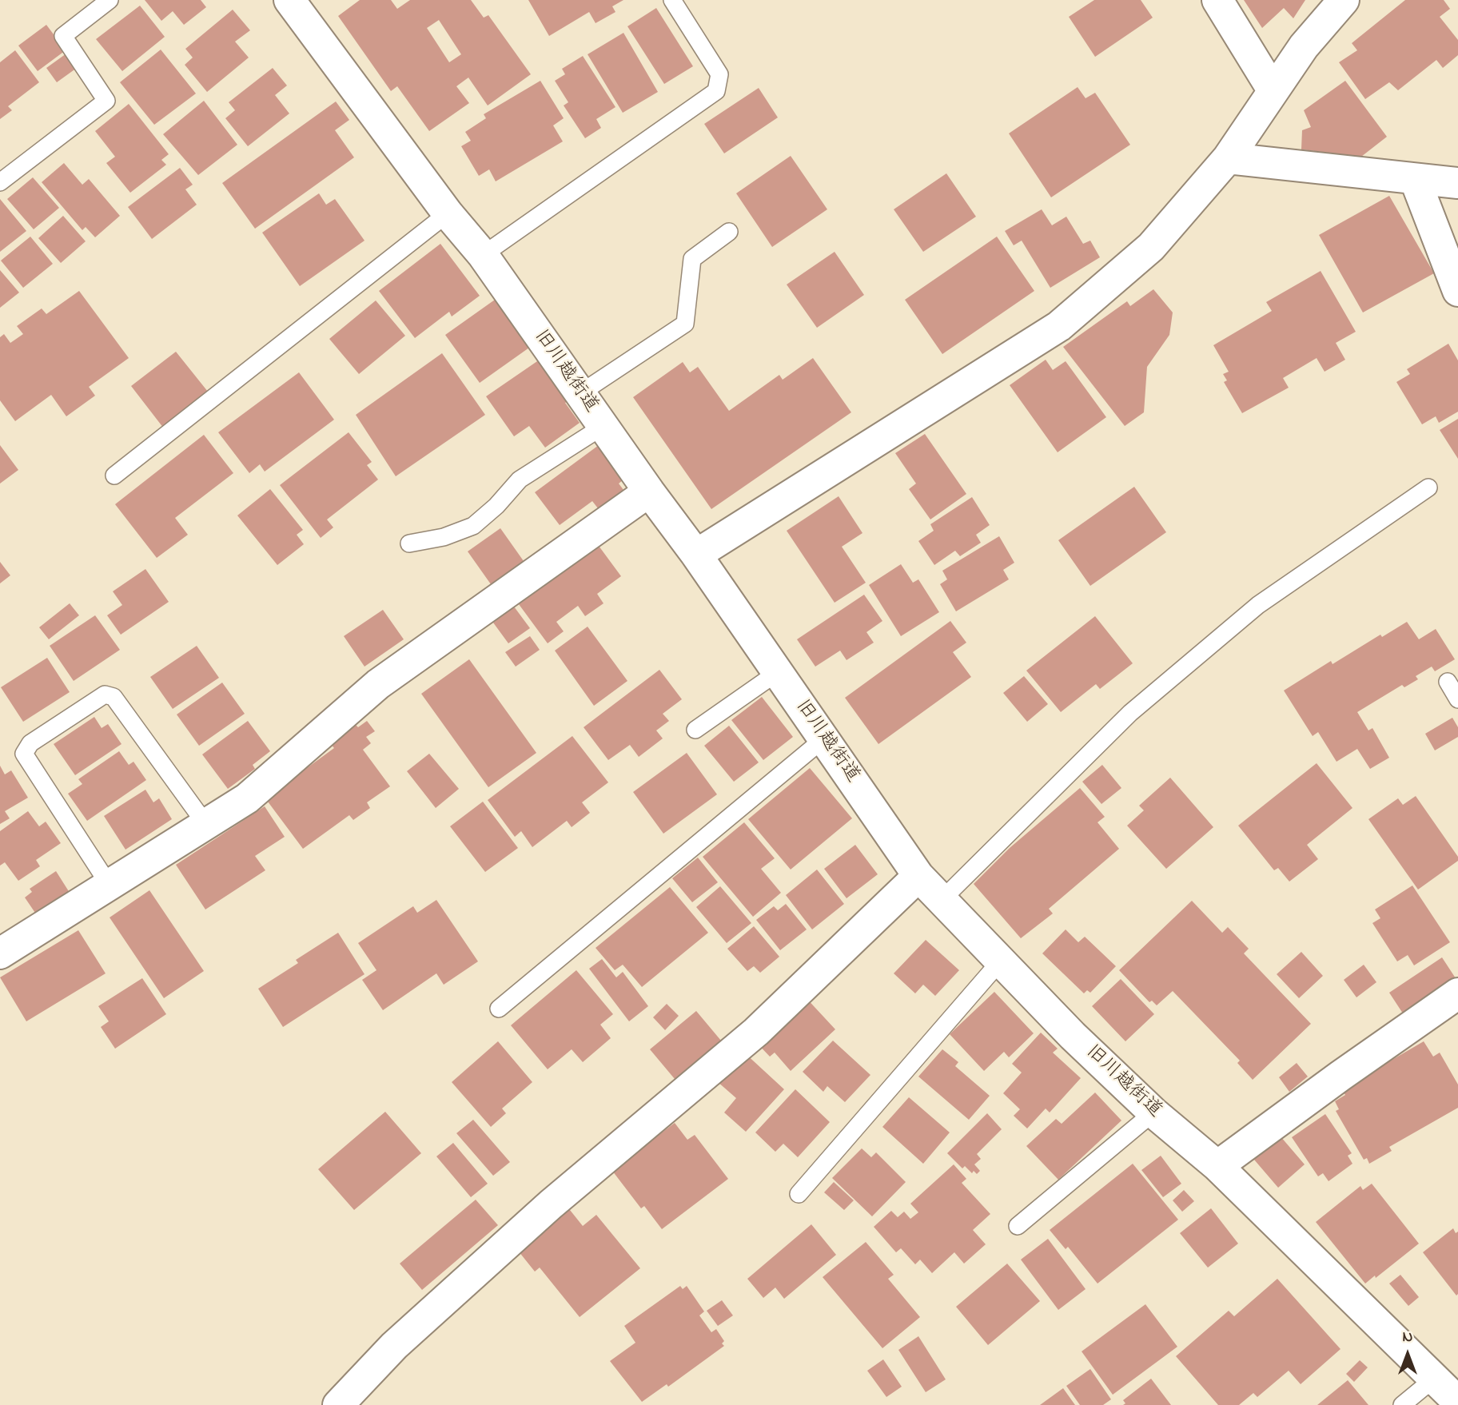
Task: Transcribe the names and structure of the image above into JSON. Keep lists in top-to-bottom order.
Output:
{
  "streets": {
    "street": ["旧川越街道"]
  },
  "north": "top"
}
